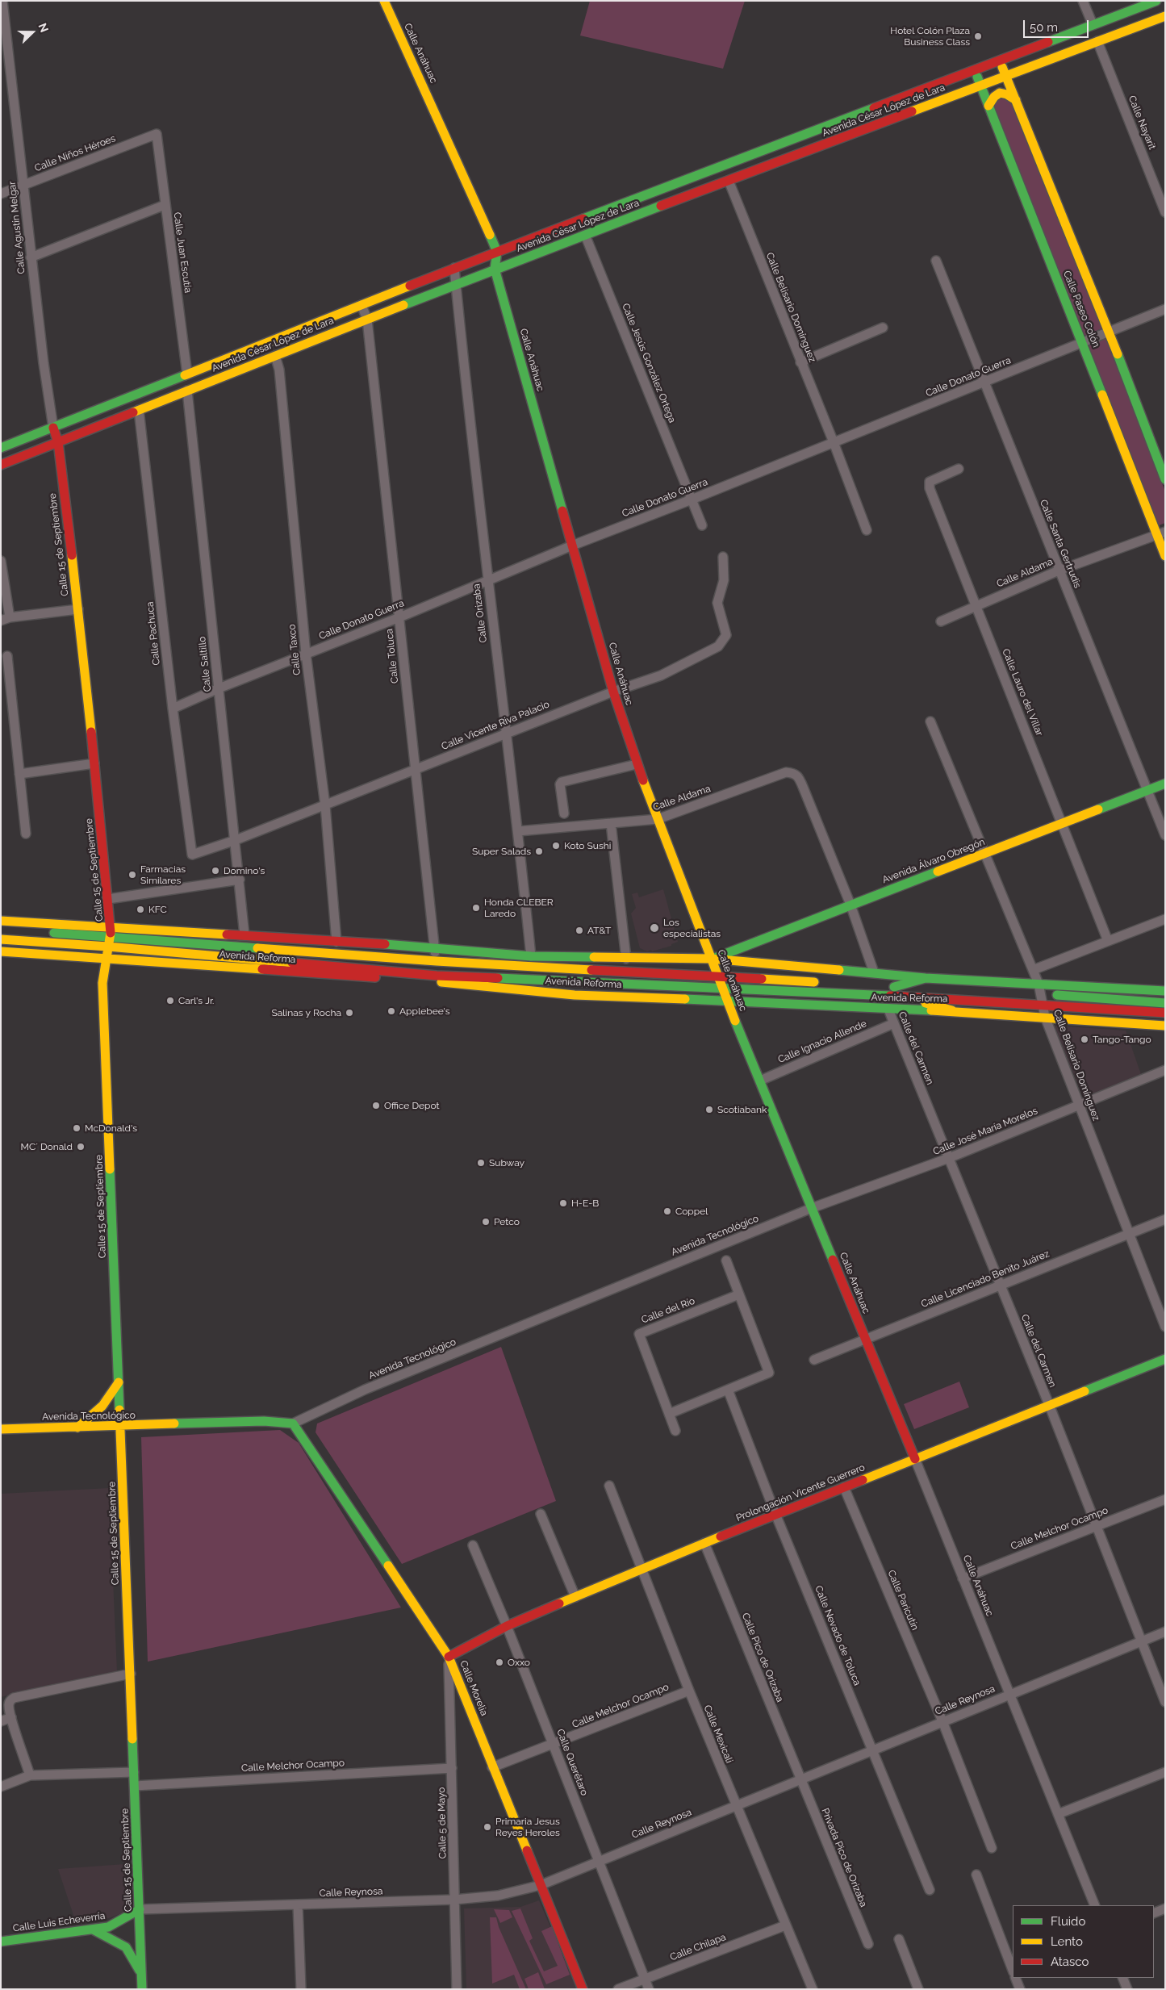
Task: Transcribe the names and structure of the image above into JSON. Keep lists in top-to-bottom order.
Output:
{
  "streets": {
    "street": [
      "Calle Anáhuac",
      "Avenida César López de Lara",
      "Calle Nayarit",
      "Calle Niños Héroes",
      "Calle Agustín Melgar",
      "Calle Juan Escutia",
      "Calle Belisario Domínguez",
      "Calle Paseo Colón",
      "Calle Jesús González Ortega",
      "Calle Donato Guerra",
      "Calle Santa Gertrudis",
      "Calle 15 de Septiembre",
      "Calle Aldama",
      "Calle Orizaba",
      "Calle Pachuca",
      "Calle Taxco",
      "Calle Toluca",
      "Calle Saltillo",
      "Calle Lauro del Villar",
      "Calle Vicente Riva Palacio",
      "Avenida Álvaro Obregón",
      "Avenida Reforma",
      "Calle Ignacio Allende",
      "Calle del Carmen",
      "Calle José María Morelos",
      "Avenida Tecnológico",
      "Calle Licenciado Benito Juárez",
      "Calle del Río",
      "Prolongación Vicente Guerrero",
      "Calle Melchor Ocampo",
      "Calle Paricutín",
      "Calle Nevado de Toluca",
      "Calle Pico de Orizaba",
      "Calle Morelia",
      "Calle Reynosa",
      "Calle Mexicali",
      "Calle Querétaro",
      "Calle 5 de Mayo",
      "Privada Pico de Orizaba",
      "Calle Luis Echeverría",
      "Calle Chilapa"
    ]
  },
  "crossings": [
    ["Calle Anáhuac", "Avenida César López de Lara"],
    ["Calle Anáhuac", "Calle Donato Guerra"],
    ["Calle Anáhuac", "Calle Aldama"],
    ["Calle Anáhuac", "Calle Vicente Riva Palacio"],
    ["Calle Anáhuac", "Avenida Álvaro Obregón"],
    ["Calle Anáhuac", "Avenida Reforma"],
    ["Calle Anáhuac", "Calle Ignacio Allende"],
    ["Calle Anáhuac", "Calle José María Morelos"],
    ["Calle Anáhuac", "Avenida Tecnológico"],
    ["Calle Anáhuac", "Calle Licenciado Benito Juárez"],
    ["Calle Anáhuac", "Prolongación Vicente Guerrero"],
    ["Calle Anáhuac", "Calle Melchor Ocampo"],
    ["Calle Anáhuac", "Calle Reynosa"],
    ["Avenida César López de Lara", "Calle Nayarit"],
    ["Avenida César López de Lara", "Calle Agustín Melgar"],
    ["Avenida César López de Lara", "Calle Juan Escutia"],
    ["Avenida César López de Lara", "Calle Belisario Domínguez"],
    ["Avenida César López de Lara", "Calle Paseo Colón"],
    ["Avenida César López de Lara", "Calle Jesús González Ortega"],
    ["Avenida César López de Lara", "Calle 15 de Septiembre"],
    ["Avenida César López de Lara", "Calle Orizaba"],
    ["Avenida César López de Lara", "Calle Pachuca"],
    ["Avenida César López de Lara", "Calle Taxco"],
    ["Avenida César López de Lara", "Calle Toluca"],
    ["Avenida César López de Lara", "Calle Saltillo"],
    ["Calle Niños Héroes", "Calle Agustín Melgar"],
    ["Calle Niños Héroes", "Calle Juan Escutia"],
    ["Calle Agustín Melgar", "Calle 15 de Septiembre"],
    ["Calle Belisario Domínguez", "Calle Donato Guerra"],
    ["Calle Belisario Domínguez", "Avenida Álvaro Obregón"],
    ["Calle Belisario Domínguez", "Avenida Reforma"],
    ["Calle Belisario Domínguez", "Calle José María Morelos"],
    ["Calle Belisario Domínguez", "Calle Licenciado Benito Juárez"],
    ["Calle Paseo Colón", "Calle Donato Guerra"],
    ["Calle Paseo Colón", "Calle Aldama"],
    ["Calle Jesús González Ortega", "Calle Donato Guerra"],
    ["Calle Donato Guerra", "Calle Santa Gertrudis"],
    ["Calle Donato Guerra", "Calle Orizaba"],
    ["Calle Donato Guerra", "Calle Pachuca"],
    ["Calle Donato Guerra", "Calle Taxco"],
    ["Calle Donato Guerra", "Calle Toluca"],
    ["Calle Donato Guerra", "Calle Saltillo"],
    ["Calle Santa Gertrudis", "Calle Aldama"],
    ["Calle Santa Gertrudis", "Avenida Álvaro Obregón"],
    ["Calle 15 de Septiembre", "Avenida Reforma"],
    ["Calle 15 de Septiembre", "Avenida Tecnológico"],
    ["Calle 15 de Septiembre", "Calle Melchor Ocampo"],
    ["Calle 15 de Septiembre", "Calle Reynosa"],
    ["Calle 15 de Septiembre", "Calle Luis Echeverría"],
    ["Calle Aldama", "Calle Orizaba"],
    ["Calle Aldama", "Calle Lauro del Villar"],
    ["Calle Aldama", "Avenida Álvaro Obregón"],
    ["Calle Orizaba", "Calle Vicente Riva Palacio"],
    ["Calle Orizaba", "Avenida Reforma"],
    ["Calle Pachuca", "Calle Vicente Riva Palacio"],
    ["Calle Taxco", "Calle Vicente Riva Palacio"],
    ["Calle Taxco", "Avenida Reforma"],
    ["Calle Toluca", "Calle Vicente Riva Palacio"],
    ["Calle Toluca", "Avenida Reforma"],
    ["Calle Saltillo", "Calle Vicente Riva Palacio"],
    ["Calle Saltillo", "Avenida Reforma"],
    ["Calle Lauro del Villar", "Avenida Álvaro Obregón"],
    ["Avenida Álvaro Obregón", "Avenida Reforma"],
    ["Avenida Reforma", "Calle del Carmen"],
    ["Calle Ignacio Allende", "Calle del Carmen"],
    ["Calle del Carmen", "Calle José María Morelos"],
    ["Calle del Carmen", "Calle Licenciado Benito Juárez"],
    ["Calle del Carmen", "Prolongación Vicente Guerrero"],
    ["Calle del Carmen", "Calle Melchor Ocampo"],
    ["Calle del Carmen", "Calle Reynosa"],
    ["Calle José María Morelos", "Avenida Tecnológico"],
    ["Avenida Tecnológico", "Calle Morelia"],
    ["Prolongación Vicente Guerrero", "Calle Paricutín"],
    ["Prolongación Vicente Guerrero", "Calle Nevado de Toluca"],
    ["Prolongación Vicente Guerrero", "Calle Pico de Orizaba"],
    ["Prolongación Vicente Guerrero", "Calle Morelia"],
    ["Prolongación Vicente Guerrero", "Calle Mexicali"],
    ["Prolongación Vicente Guerrero", "Calle Querétaro"],
    ["Prolongación Vicente Guerrero", "Calle 5 de Mayo"],
    ["Calle Melchor Ocampo", "Calle Morelia"],
    ["Calle Melchor Ocampo", "Calle Mexicali"],
    ["Calle Melchor Ocampo", "Calle Querétaro"],
    ["Calle Melchor Ocampo", "Calle 5 de Mayo"],
    ["Calle Paricutín", "Calle Reynosa"],
    ["Calle Nevado de Toluca", "Calle Reynosa"],
    ["Calle Pico de Orizaba", "Calle Reynosa"],
    ["Calle Pico de Orizaba", "Privada Pico de Orizaba"],
    ["Calle Morelia", "Calle Reynosa"],
    ["Calle Morelia", "Calle 5 de Mayo"],
    ["Calle Reynosa", "Calle Mexicali"],
    ["Calle Reynosa", "Calle Querétaro"],
    ["Calle Reynosa", "Calle 5 de Mayo"],
    ["Calle Reynosa", "Privada Pico de Orizaba"],
    ["Calle Reynosa", "Calle Luis Echeverría"],
    ["Calle Mexicali", "Calle Chilapa"],
    ["Calle Querétaro", "Calle Chilapa"]
  ],
  "places": [
    "Hotel Colón Plaza Business Class",
    "Koto Sushi",
    "Super Salads",
    "Domino's",
    "Farmacias Similares",
    "Honda CLEBER Laredo",
    "KFC",
    "Los especialistas",
    "AT&T",
    "Carl's Jr.",
    "Applebee's",
    "Salinas y Rocha",
    "Tango-Tango",
    "Office Depot",
    "Scotiabank",
    "McDonald's",
    "MC´ Donald",
    "Subway",
    "H-E-B",
    "Coppel",
    "Petco",
    "Oxxo",
    "Primaria Jesus Reyes Heroles"
  ],
  "legend": ["Fluido", "Lento", "Atasco"],
  "scale_bar": "50 m",
  "north": "right"
}
